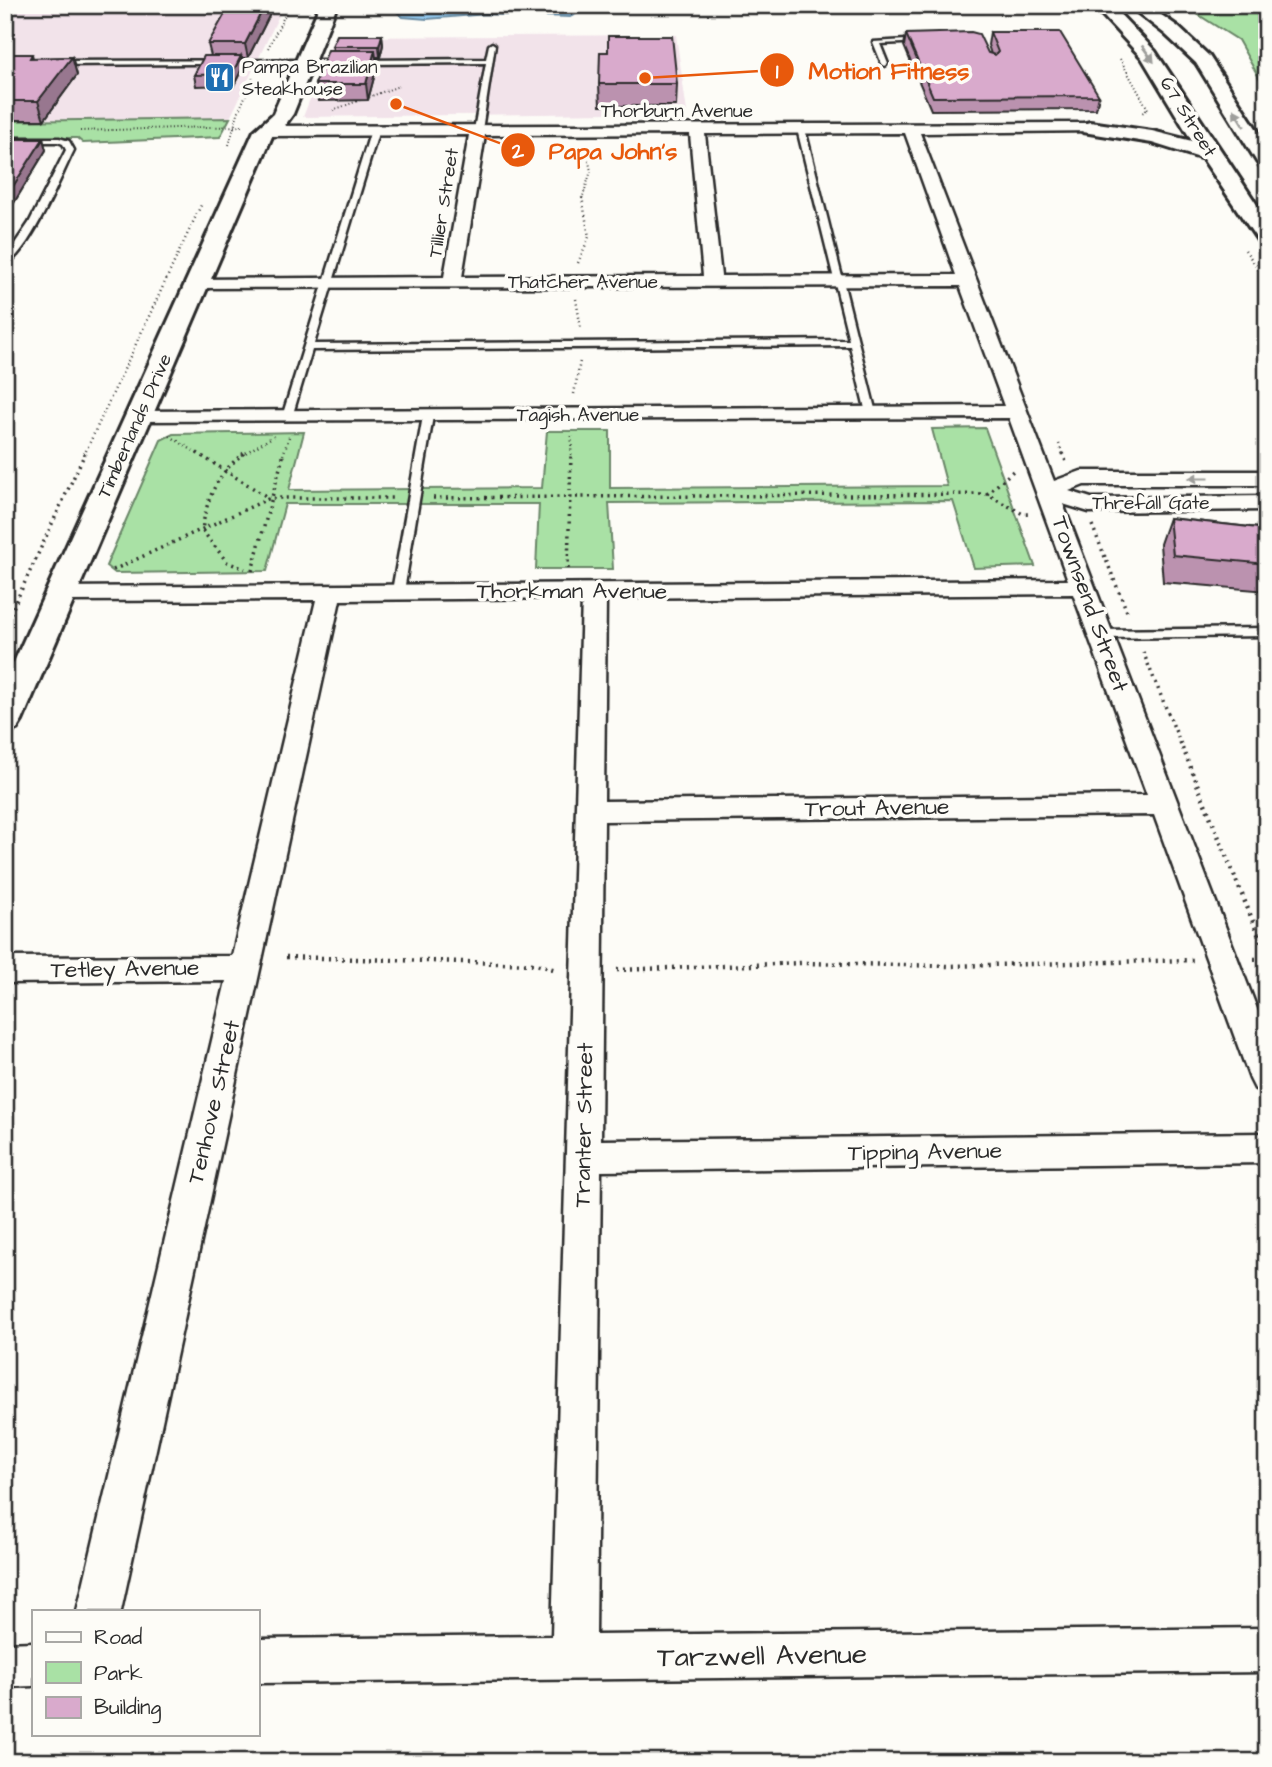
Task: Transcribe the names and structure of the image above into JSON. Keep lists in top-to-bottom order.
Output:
{
  "streets": {
    "main road": ["67 Street", "Timberlands Drive"],
    "street": [
      "Thorburn Avenue",
      "Tillier Street",
      "Thatcher Avenue",
      "Tagish Avenue",
      "Threfall Gate",
      "Thorkman Avenue",
      "Townsend Street",
      "Trout Avenue",
      "Tetley Avenue",
      "Tenhove Street",
      "Tranter Street",
      "Tipping Avenue",
      "Tarzwell Avenue"
    ]
  },
  "crossings": [
    ["Thorburn Avenue", "Tillier Street"],
    ["Thorburn Avenue", "Timberlands Drive"],
    ["Thorburn Avenue", "Townsend Street"],
    ["Tillier Street", "Thatcher Avenue"],
    ["Thatcher Avenue", "Timberlands Drive"],
    ["Thatcher Avenue", "Townsend Street"],
    ["Tagish Avenue", "Timberlands Drive"],
    ["Tagish Avenue", "Townsend Street"],
    ["Timberlands Drive", "Thorkman Avenue"],
    ["Threfall Gate", "Townsend Street"],
    ["Thorkman Avenue", "Townsend Street"],
    ["Thorkman Avenue", "Tenhove Street"],
    ["Thorkman Avenue", "Tranter Street"],
    ["Townsend Street", "Trout Avenue"],
    ["Trout Avenue", "Tranter Street"],
    ["Tetley Avenue", "Tenhove Street"],
    ["Tranter Street", "Tipping Avenue"],
    ["Tranter Street", "Tarzwell Avenue"]
  ],
  "places": {
    "restaurant": ["Pampa Brazilian Steakhouse"],
    "other": ["Motion Fitness", "Papa John's"]
  },
  "legend": ["Road", "Park", "Building"]
}
